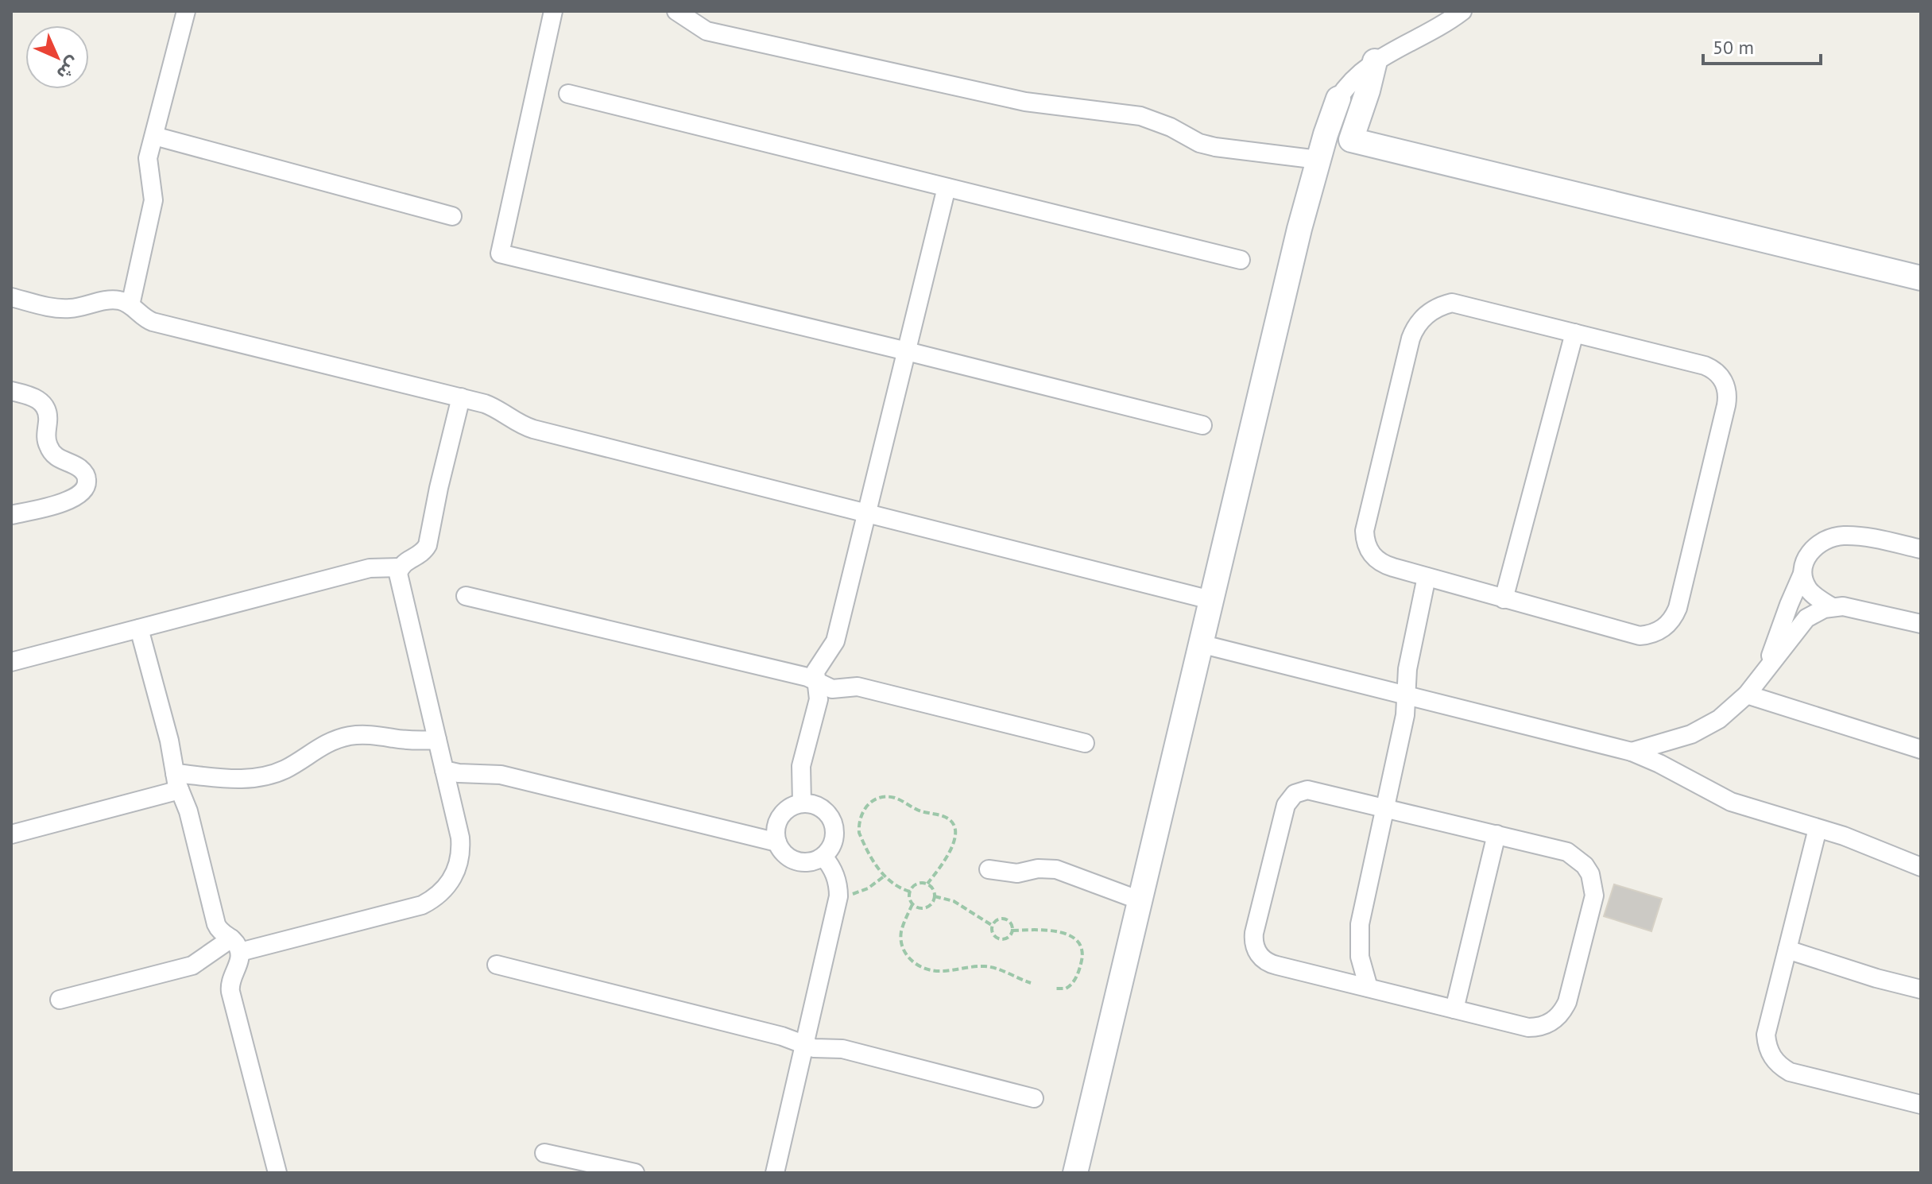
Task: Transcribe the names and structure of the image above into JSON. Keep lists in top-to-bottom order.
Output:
{
  "scale_bar": "50 m",
  "north": "bottom right"
}
